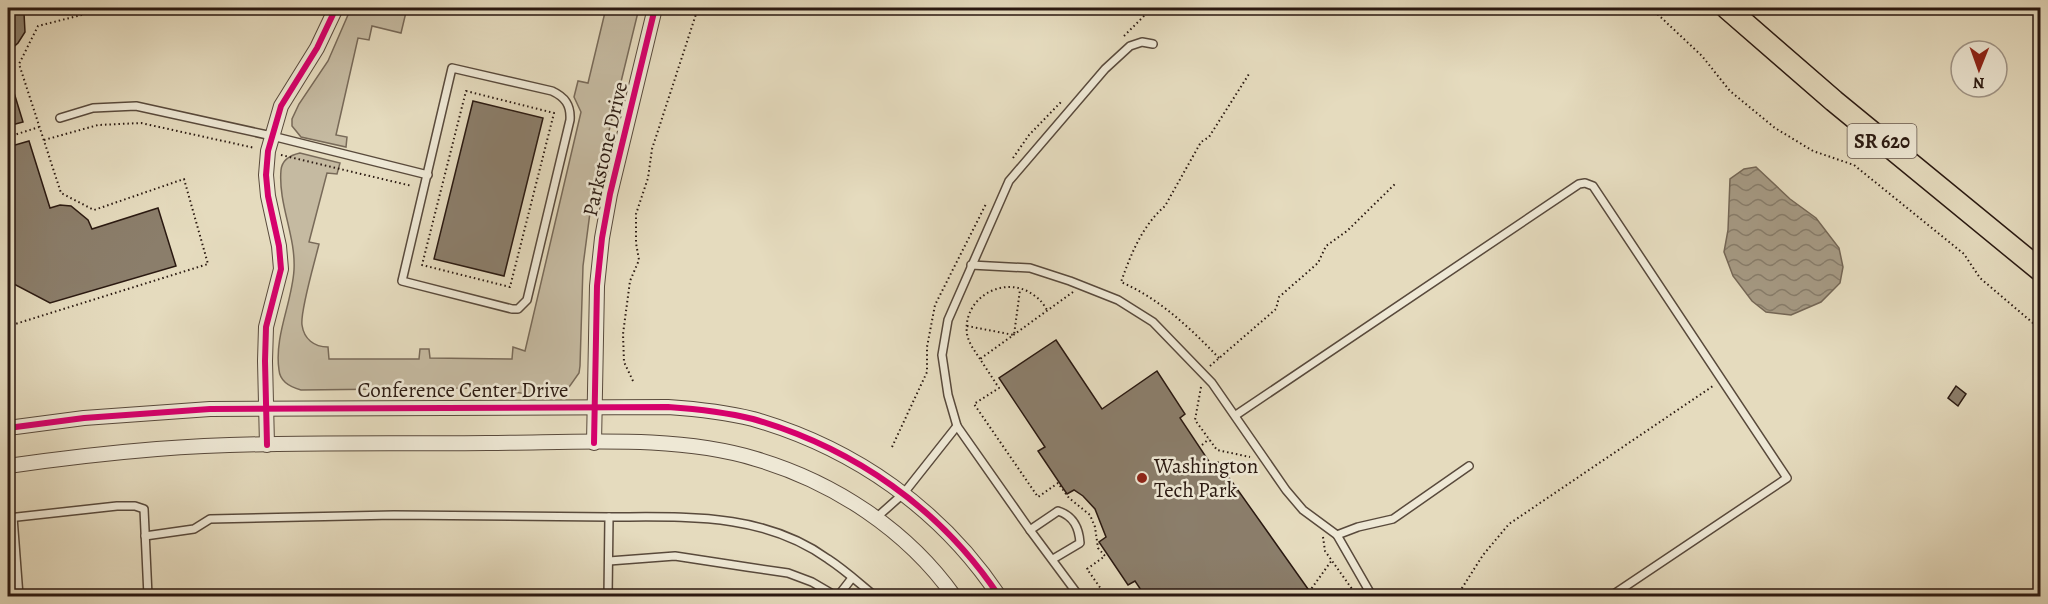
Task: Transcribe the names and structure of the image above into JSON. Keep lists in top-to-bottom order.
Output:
{
  "streets": {
    "main road": ["SR 620"],
    "street": ["Parkstone Drive", "Conference Center Drive"]
  },
  "crossings": [
    ["Parkstone Drive", "Conference Center Drive"]
  ],
  "places": ["Washington Tech Park"],
  "north": "bottom"
}
